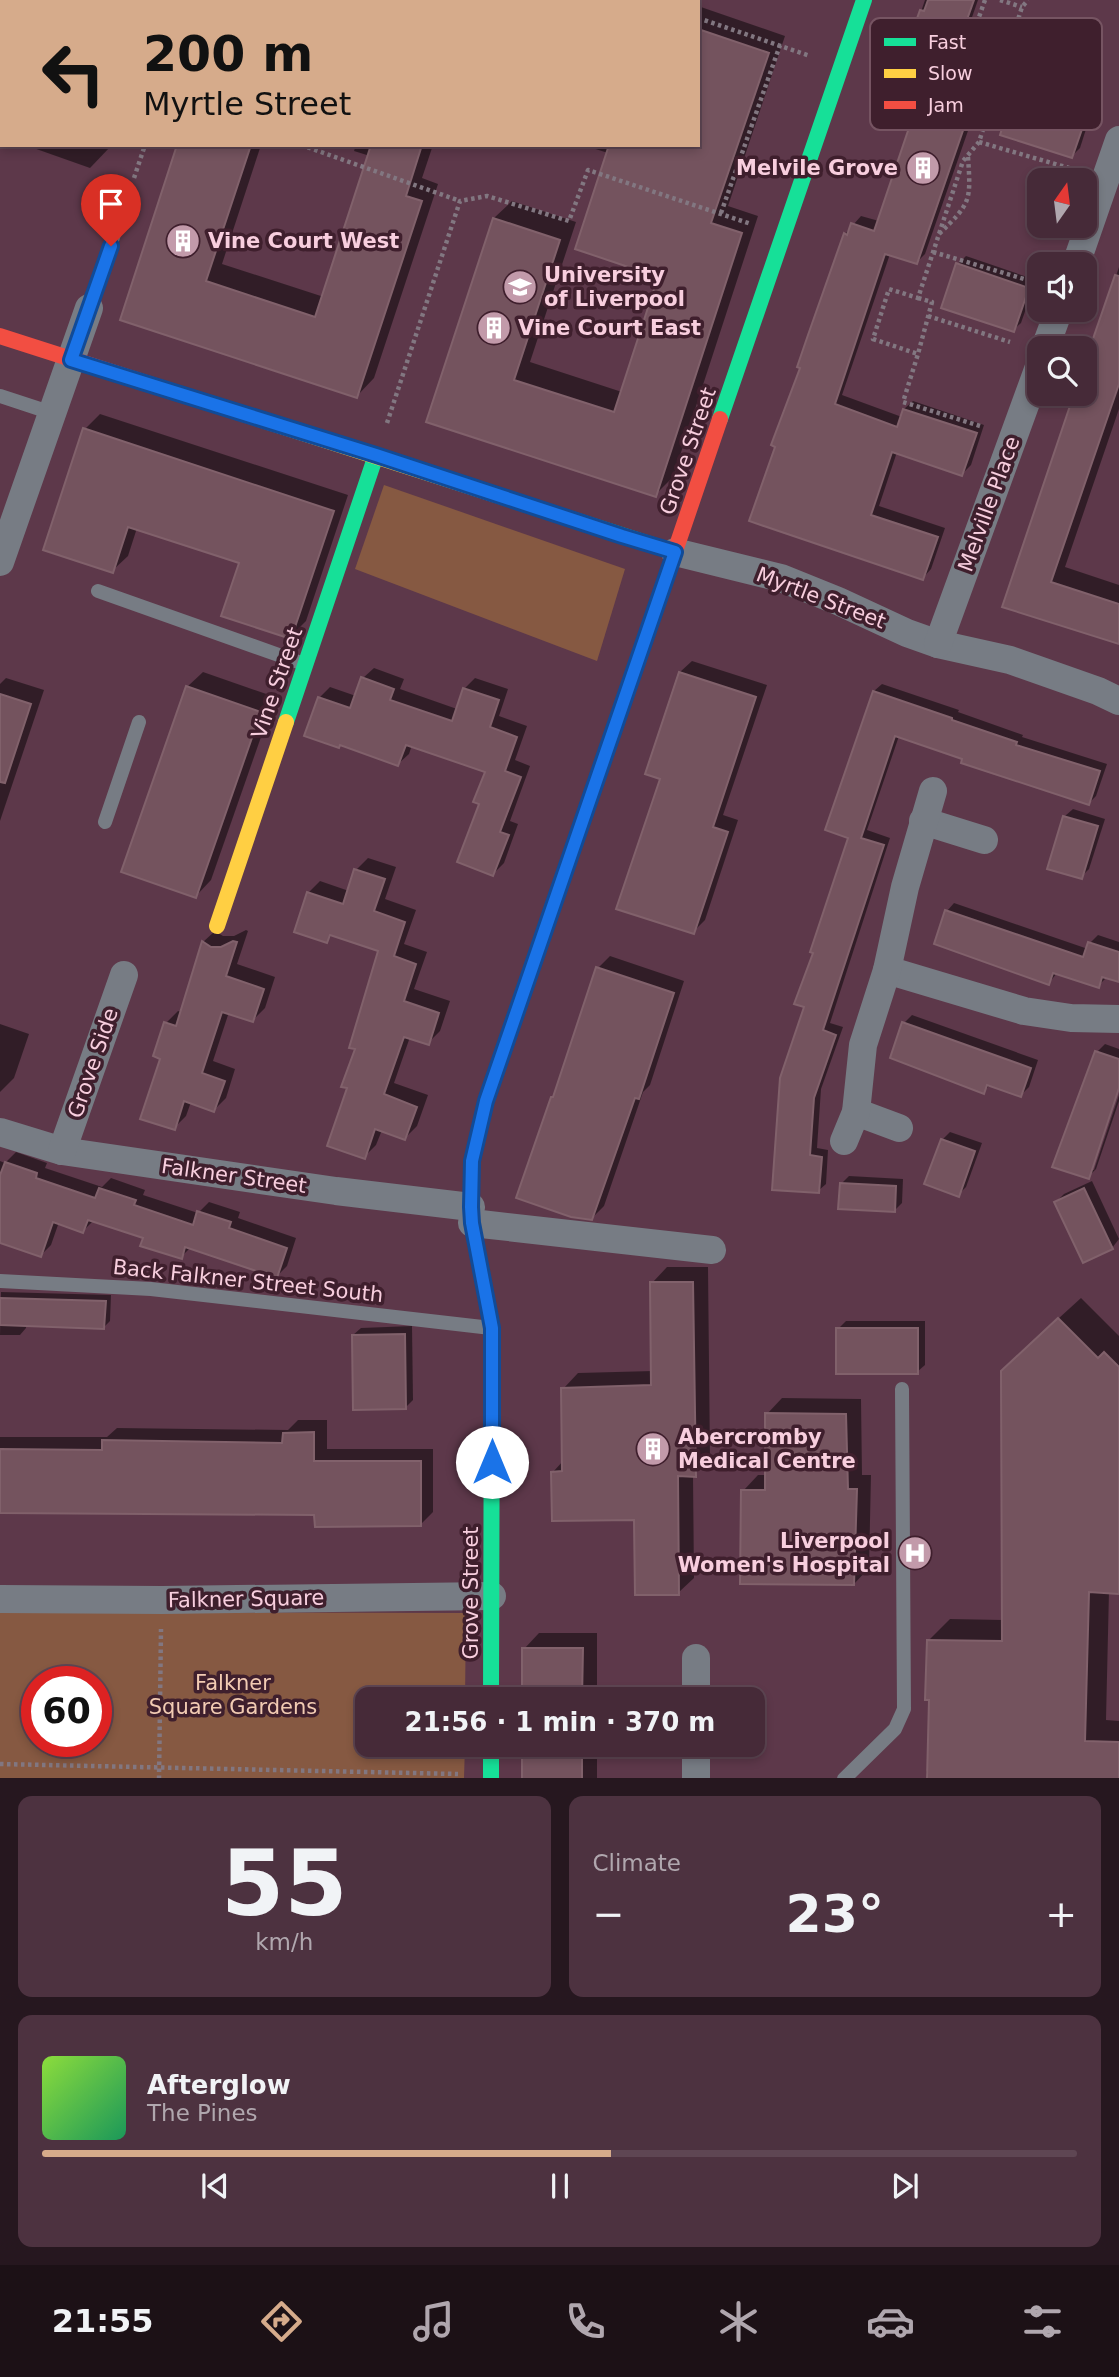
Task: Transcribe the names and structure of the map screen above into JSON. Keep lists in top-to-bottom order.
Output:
{
  "streets": {
    "main road": ["Grove Street", "Myrtle Street", "Vine Street"],
    "street": [
      "Melville Place",
      "Grove Side",
      "Falkner Street",
      "Falkner Square"
    ],
    "lane": ["Back Falkner Street South"]
  },
  "crossings": [
    ["Grove Street", "Myrtle Street"],
    ["Grove Street", "Falkner Street"],
    ["Grove Street", "Back Falkner Street South"],
    ["Grove Street", "Falkner Square"],
    ["Melville Place", "Myrtle Street"],
    ["Myrtle Street", "Vine Street"],
    ["Grove Side", "Falkner Street"]
  ],
  "parks": ["Falkner Square Gardens"],
  "places": {
    "building": [
      "Melvile Grove",
      "Vine Court West",
      "Vine Court East",
      "Abercromby Medical Centre"
    ],
    "school or university": ["University of Liverpool"],
    "hospital": ["Liverpool Women's Hospital"]
  },
  "legend": ["Fast", "Slow", "Jam"],
  "north": "top",
  "page": {
    "turn": ["200 m", "Myrtle Street"],
    "limit": "60",
    "trip": "21:56 · 1 min · 370 m",
    "tile": [
      ["55", "km/h"],
      "Climate"
    ],
    "heat": ["−", "23°", "+"],
    "song": ["Afterglow", "The Pines"],
    "tabs": "21:55"
  }
}
